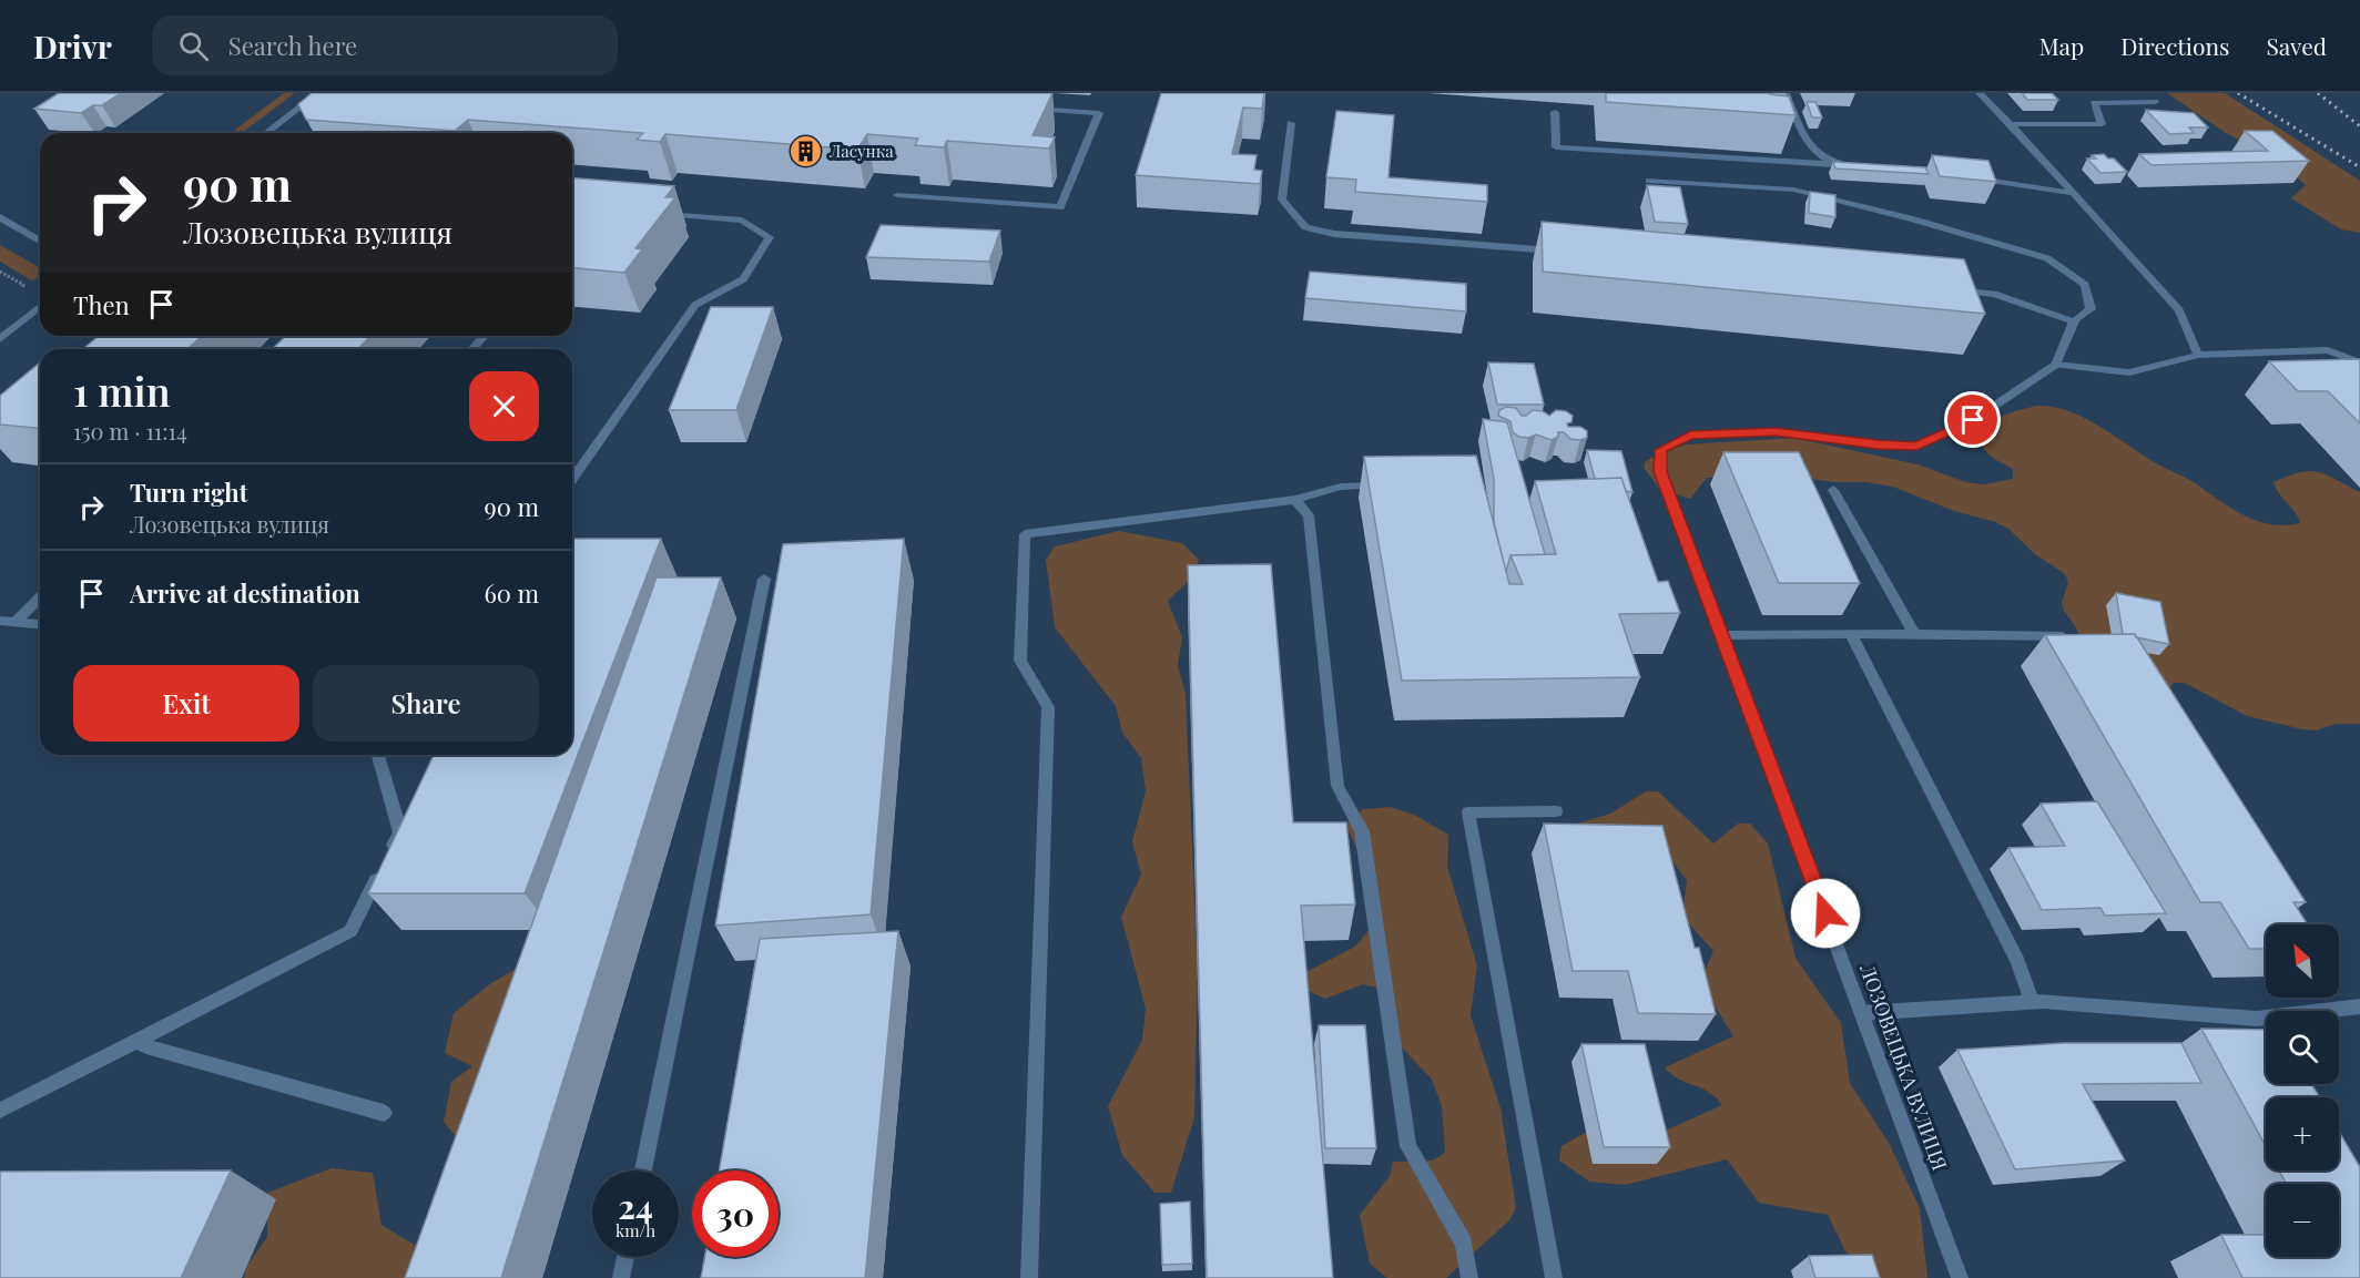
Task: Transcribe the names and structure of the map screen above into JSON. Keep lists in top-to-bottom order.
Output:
{
  "streets": {
    "street": ["ЛОЗОВЕЦЬКА ВУЛИЦЯ"]
  },
  "places": {
    "building": ["Ласунка"]
  },
  "north": "top left",
  "page": {
    "header": "Drivr",
    "search": "Search here",
    "nav": ["Map", "Directions", "Saved"],
    "turn": ["90 m", "Лозовецька вулиця"],
    "then": "Then",
    "heading": ["1 min", "150 m · 11:14"],
    "list": [
      {
        "name": "Turn right",
        "note": "Лозовецька вулиця",
        "value": "90 m"
      },
      {
        "name": "Arrive at destination",
        "value": "60 m"
      }
    ],
    "buttons": ["Exit", "Share"],
    "map_buttons": ["+", "−"],
    "speed": "24 km/h",
    "limit": "30"
  }
}
